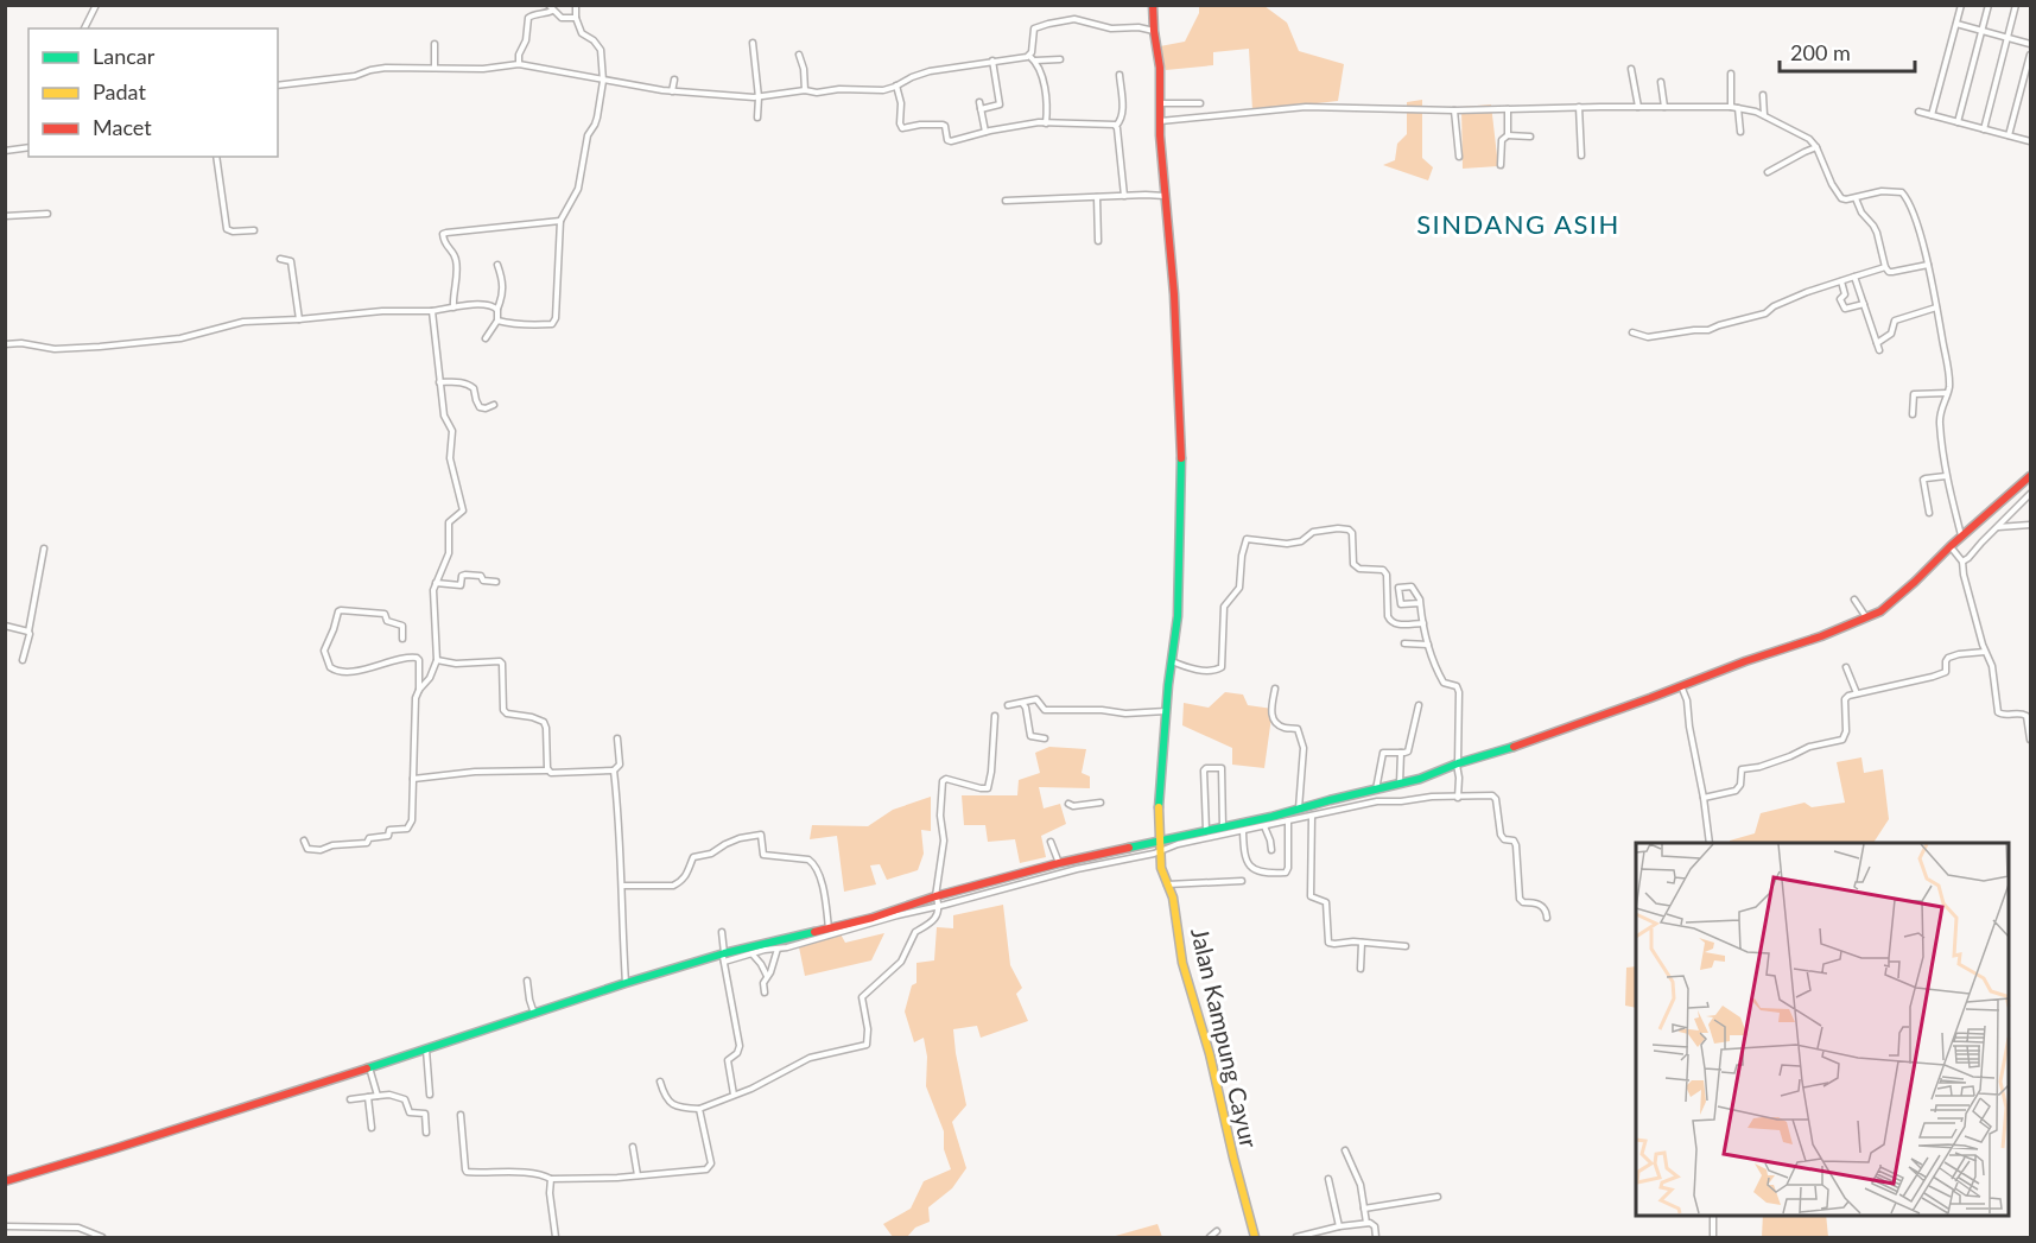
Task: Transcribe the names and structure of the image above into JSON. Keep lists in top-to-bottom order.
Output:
{
  "streets": {
    "street": ["Jalan Kampung Cayur"]
  },
  "districts": ["SINDANG ASIH"],
  "legend": ["Lancar", "Padat", "Macet"],
  "scale_bar": "200 m"
}
